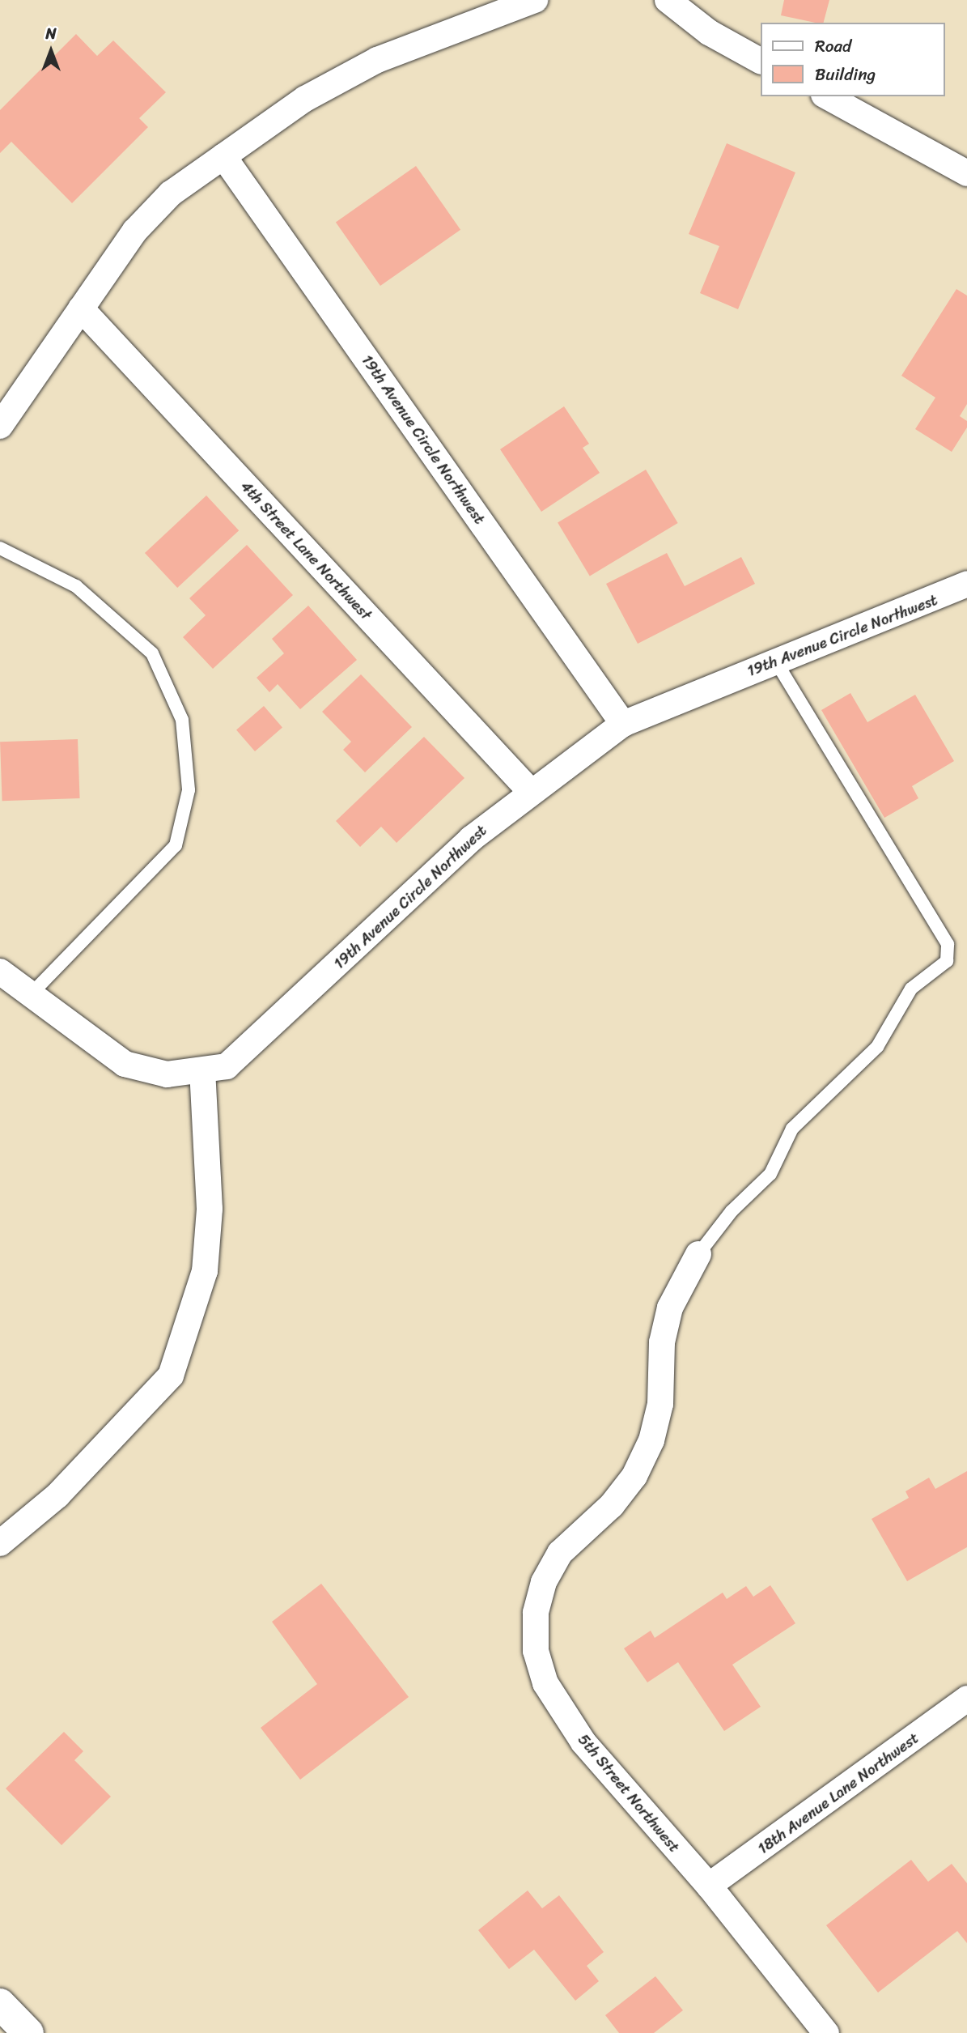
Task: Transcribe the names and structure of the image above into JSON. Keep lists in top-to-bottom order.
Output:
{
  "streets": {
    "street": [
      "19th Avenue Circle Northwest",
      "4th Street Lane Northwest",
      "5th Street Northwest",
      "18th Avenue Lane Northwest"
    ]
  },
  "crossings": [
    ["19th Avenue Circle Northwest", "4th Street Lane Northwest"],
    ["5th Street Northwest", "18th Avenue Lane Northwest"]
  ],
  "legend": ["Road", "Building"],
  "north": "top"
}
